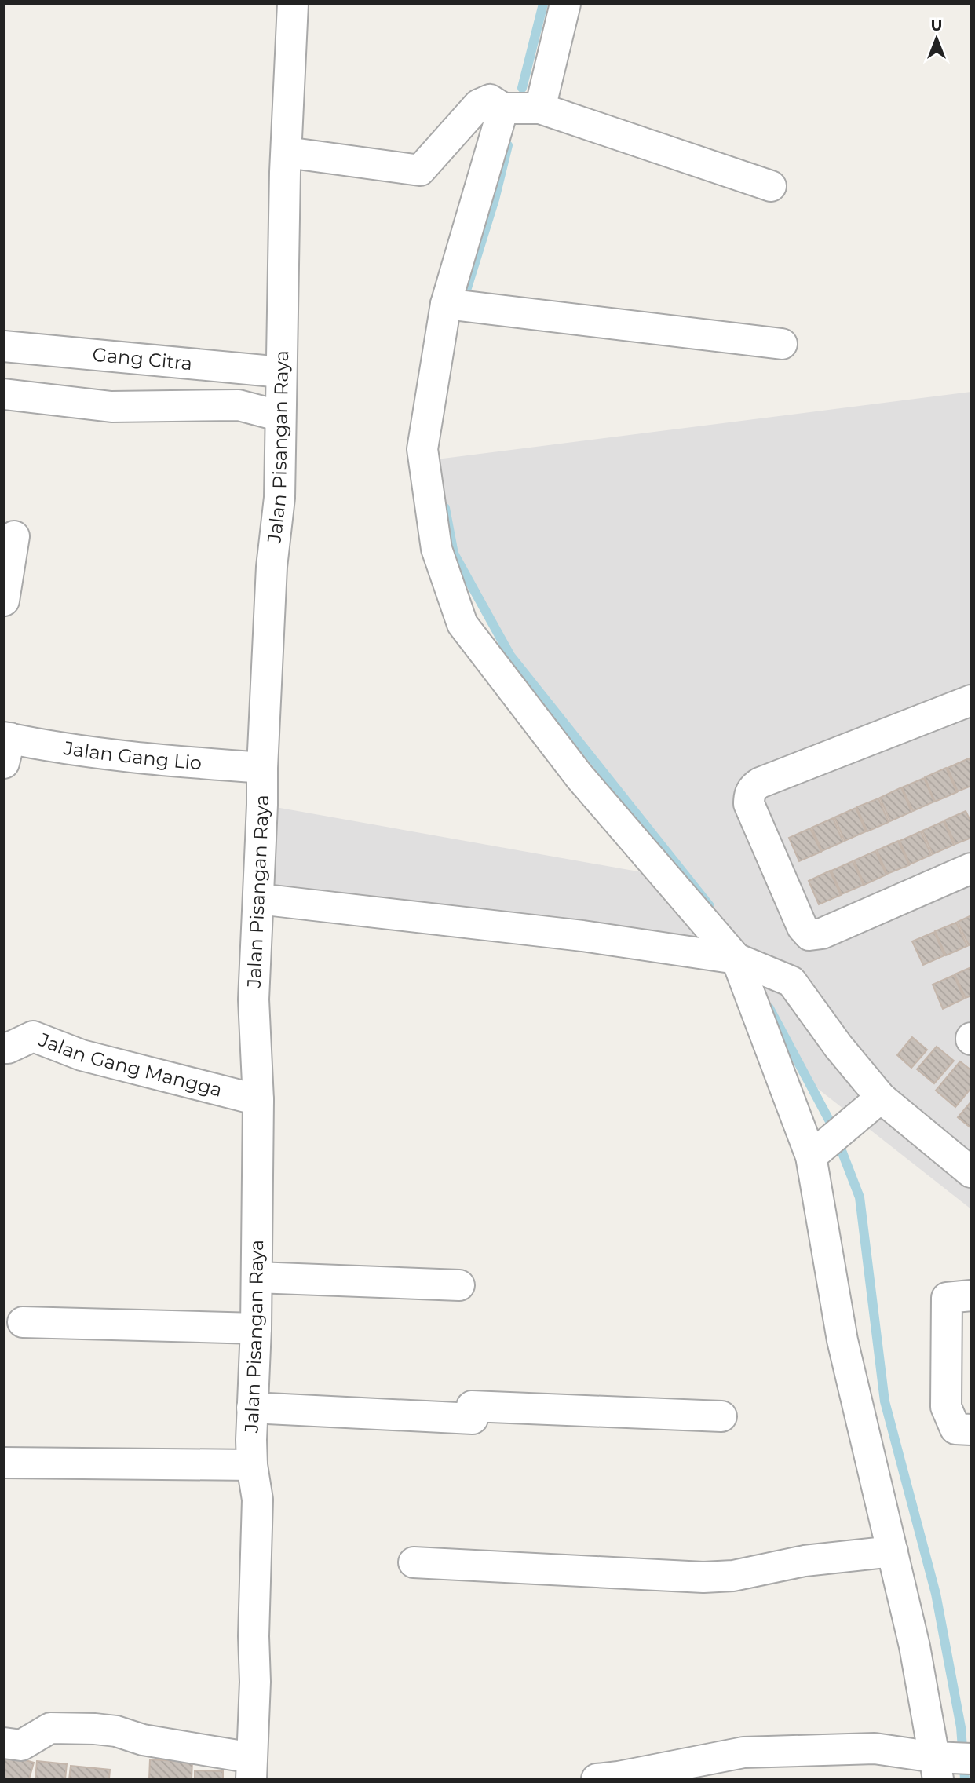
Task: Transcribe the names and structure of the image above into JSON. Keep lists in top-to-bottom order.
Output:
{
  "streets": {
    "street": [
      "Gang Citra",
      "Jalan Pisangan Raya",
      "Jalan Gang Lio",
      "Jalan Gang Mangga"
    ]
  },
  "crossings": [
    ["Gang Citra", "Jalan Pisangan Raya"],
    ["Jalan Pisangan Raya", "Jalan Gang Lio"],
    ["Jalan Pisangan Raya", "Jalan Gang Mangga"]
  ],
  "north": "top"
}
